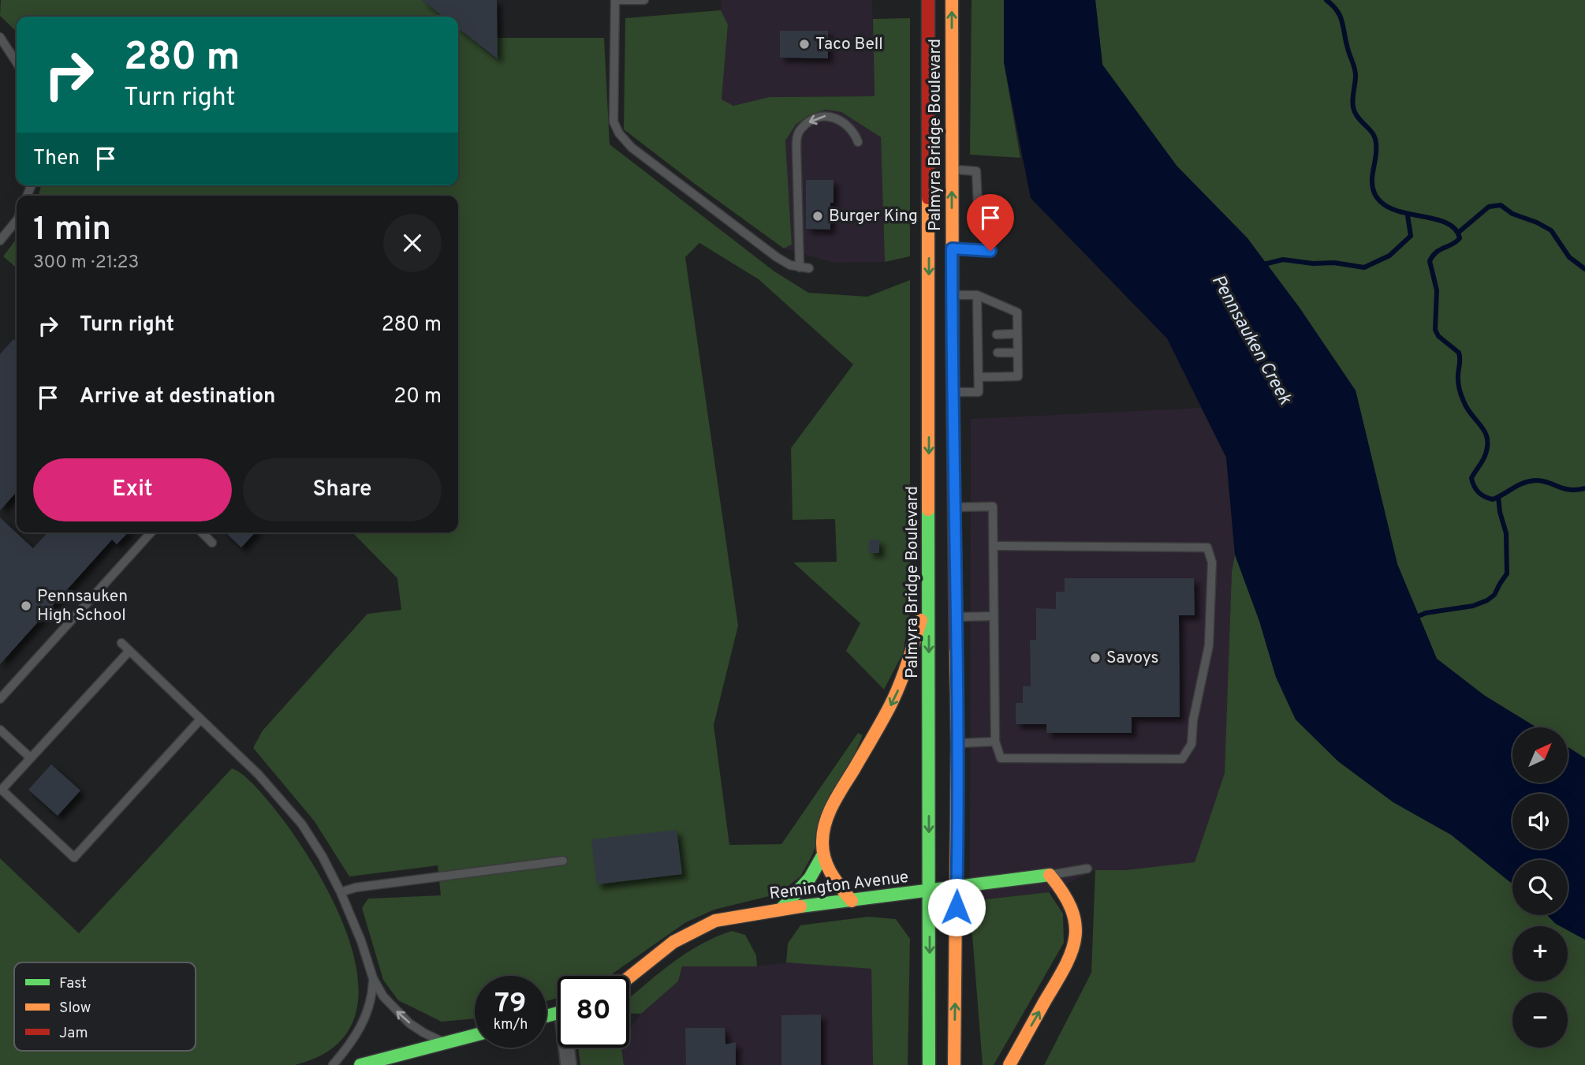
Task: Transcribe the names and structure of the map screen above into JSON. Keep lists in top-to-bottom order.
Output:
{
  "streets": {
    "main road": ["Palmyra Bridge Boulevard", "Remington Avenue"]
  },
  "crossings": [
    ["Palmyra Bridge Boulevard", "Remington Avenue"]
  ],
  "water": ["Pennsauken Creek"],
  "places": [
    "Taco Bell",
    "Burger King",
    "Pennsauken High School",
    "Savoys"
  ],
  "legend": ["Fast", "Slow", "Jam"],
  "north": "top right",
  "page": {
    "turn": ["280 m", "Turn right"],
    "then": "Then",
    "heading": ["1 min", "300 m · 21:23"],
    "list": [
      {
        "name": "Turn right",
        "value": "280 m"
      },
      {
        "name": "Arrive at destination",
        "value": "20 m"
      }
    ],
    "buttons": ["Exit", "Share"],
    "map_buttons": ["+", "−"],
    "speed": "79 km/h",
    "limit": "80"
  }
}
